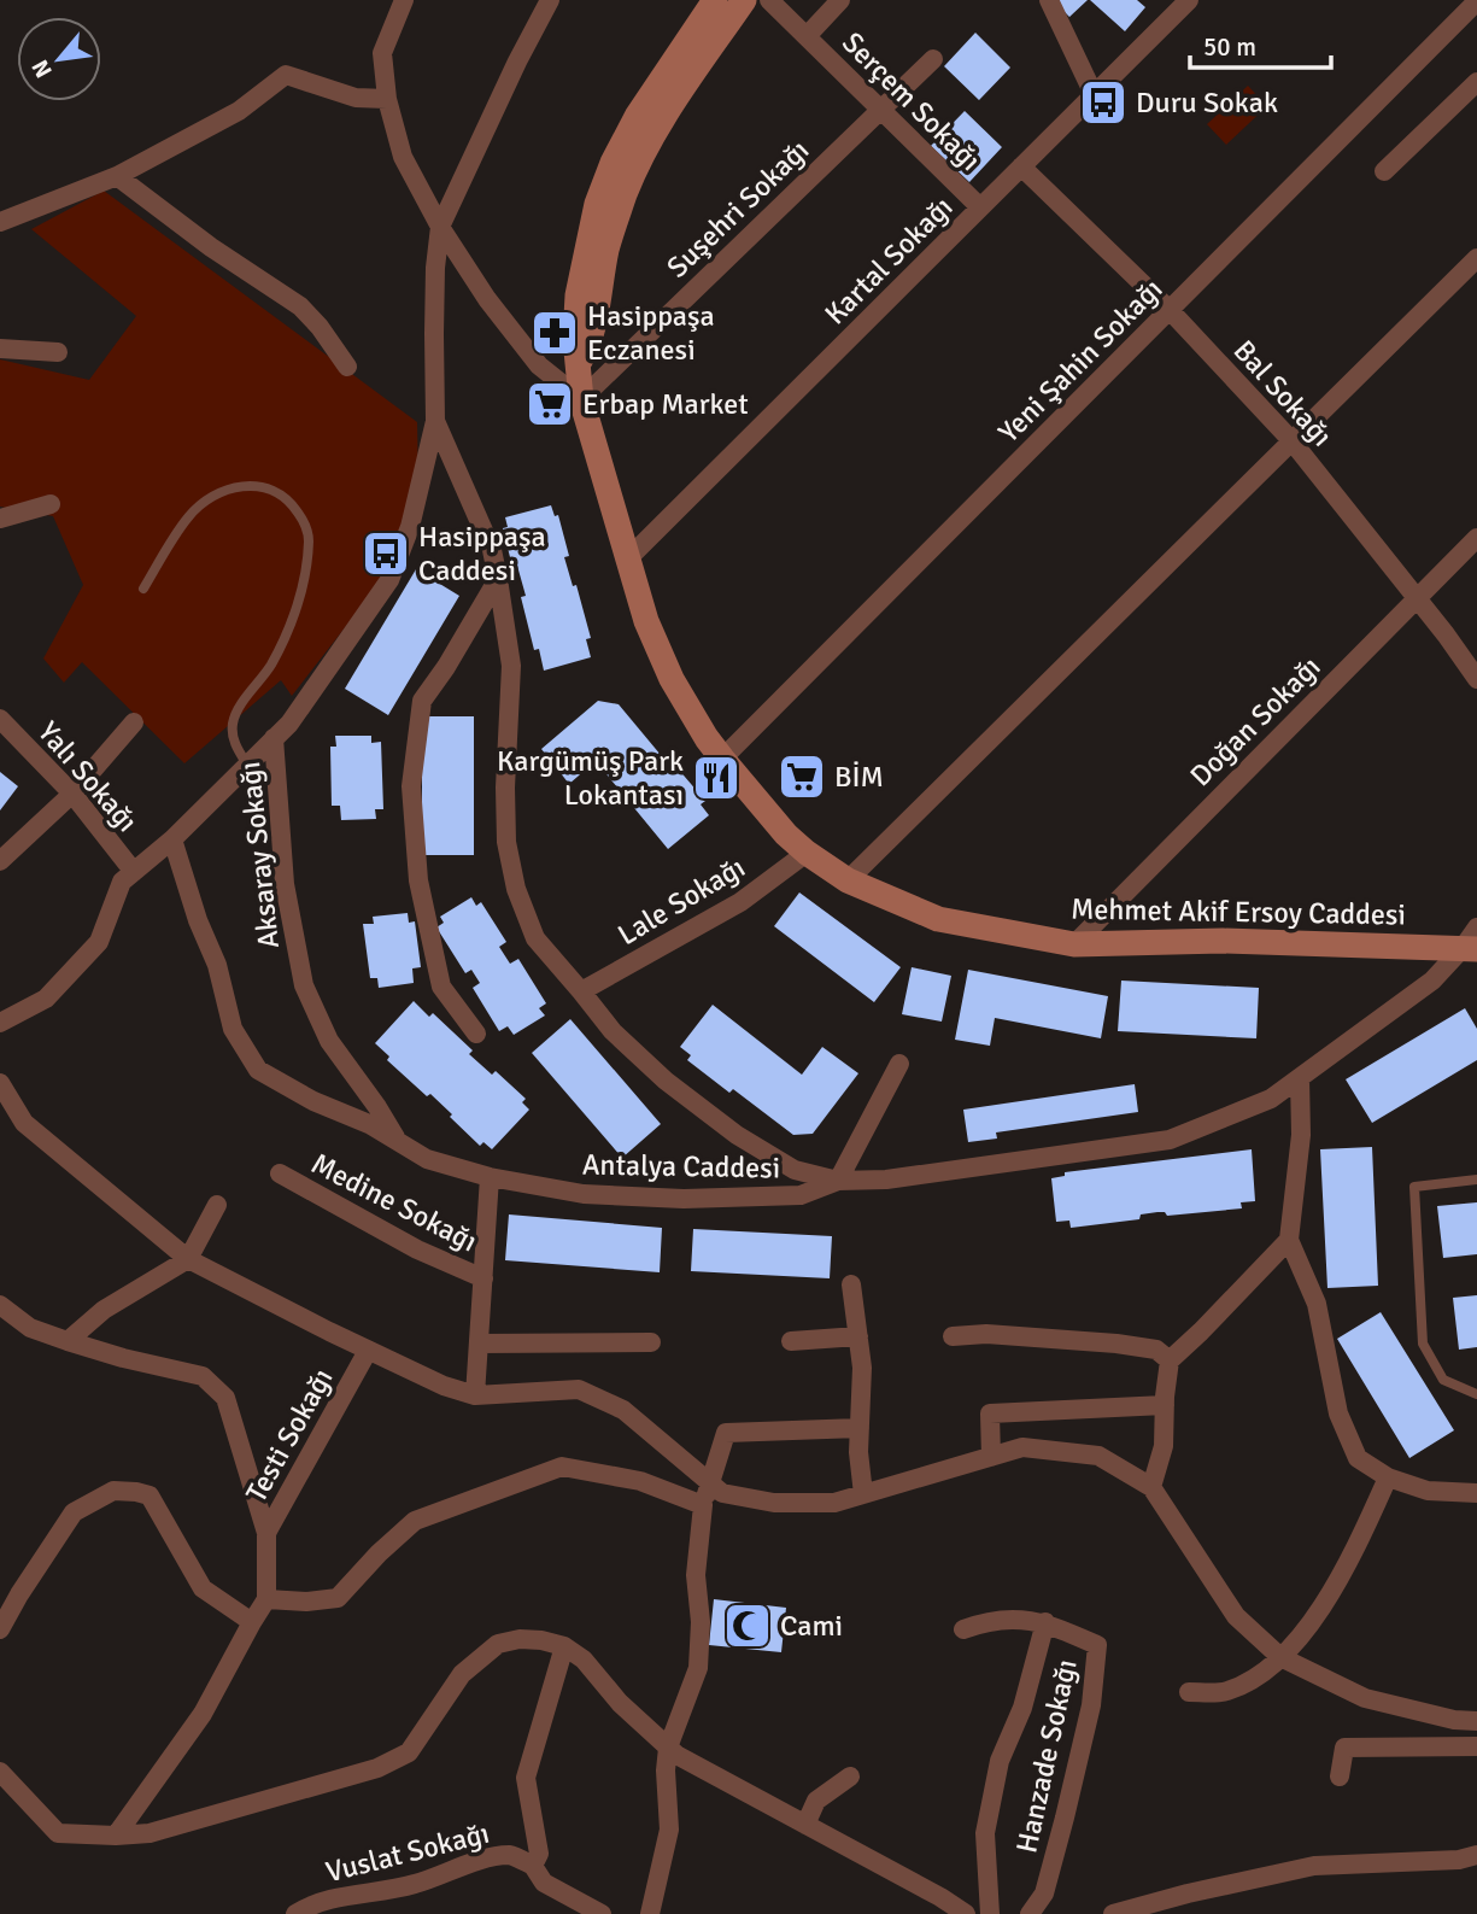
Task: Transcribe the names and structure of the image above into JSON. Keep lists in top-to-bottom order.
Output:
{
  "streets": {
    "main road": ["Mehmet Akif Ersoy Caddesi"],
    "street": [
      "Serçem Sokağı",
      "Suşehri Sokağı",
      "Kartal Sokağı",
      "Yeni Şahin Sokağı",
      "Bal Sokağı",
      "Doğan Sokağı",
      "Yalı Sokağı",
      "Aksaray Sokağı",
      "Lale Sokağı",
      "Antalya Caddesi",
      "Medine Sokağı",
      "Testi Sokağı",
      "Hanzade Sokağı",
      "Vuslat Sokağı"
    ]
  },
  "crossings": [
    ["Serçem Sokağı", "Suşehri Sokağı"],
    ["Serçem Sokağı", "Kartal Sokağı"],
    ["Suşehri Sokağı", "Mehmet Akif Ersoy Caddesi"],
    ["Kartal Sokağı", "Bal Sokağı"],
    ["Kartal Sokağı", "Mehmet Akif Ersoy Caddesi"],
    ["Yeni Şahin Sokağı", "Bal Sokağı"],
    ["Yeni Şahin Sokağı", "Mehmet Akif Ersoy Caddesi"],
    ["Bal Sokağı", "Doğan Sokağı"],
    ["Doğan Sokağı", "Mehmet Akif Ersoy Caddesi"],
    ["Aksaray Sokağı", "Antalya Caddesi"],
    ["Lale Sokağı", "Mehmet Akif Ersoy Caddesi"],
    ["Mehmet Akif Ersoy Caddesi", "Antalya Caddesi"]
  ],
  "places": {
    "bus stop": ["Duru Sokak", "Hasippaşa Caddesi"],
    "pharmacy": ["Hasippaşa Eczanesi"],
    "supermarket": ["Erbap Market", "BİM"],
    "restaurant": ["Kargümüş Park Lokantası"],
    "mosque": ["Cami"]
  },
  "scale_bar": "50 m",
  "north": "bottom left"
}
